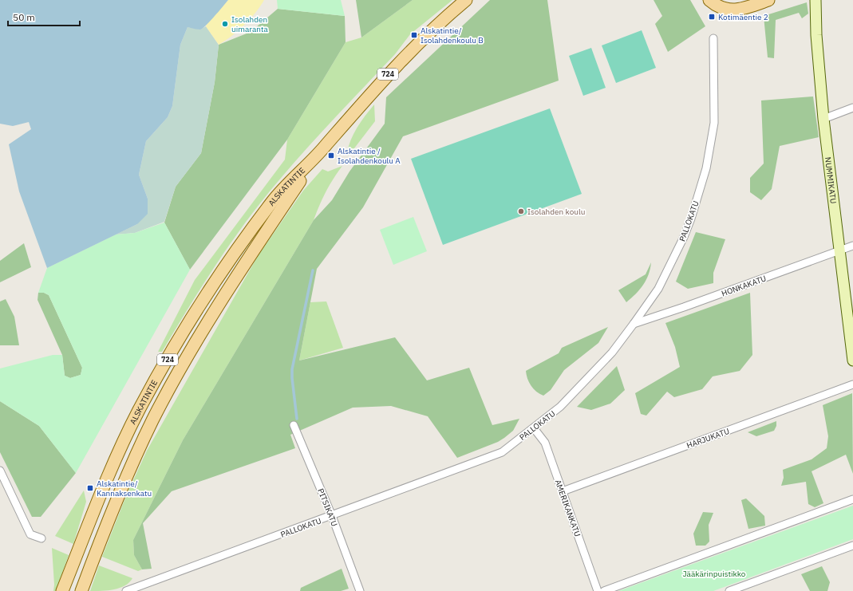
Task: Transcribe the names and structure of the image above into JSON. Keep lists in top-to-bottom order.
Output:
{
  "streets": {
    "main road": ["724", "ALSKATINTIE"],
    "street": [
      "NUMMIKATU",
      "PALLOKATU",
      "HONKAKATU",
      "HARJUKATU",
      "PITSIKATU",
      "AMERIKANKATU"
    ]
  },
  "crossings": [
    ["NUMMIKATU", "HONKAKATU"],
    ["PALLOKATU", "HONKAKATU"],
    ["PALLOKATU", "PITSIKATU"],
    ["PALLOKATU", "AMERIKANKATU"],
    ["HARJUKATU", "AMERIKANKATU"]
  ],
  "parks": ["Jääkärinpuistikko"],
  "places": {
    "transit": [
      "Kotimäentie 2",
      "Alskatintie/ Isolahdenkoulu B",
      "Alskatintie / Isolahdenkoulu A",
      "Alskatintie/ Kannaksenkatu"
    ],
    "other": ["Isolahden uimaranta", "Isolahden koulu"]
  },
  "scale_bar": "50 m"
}
